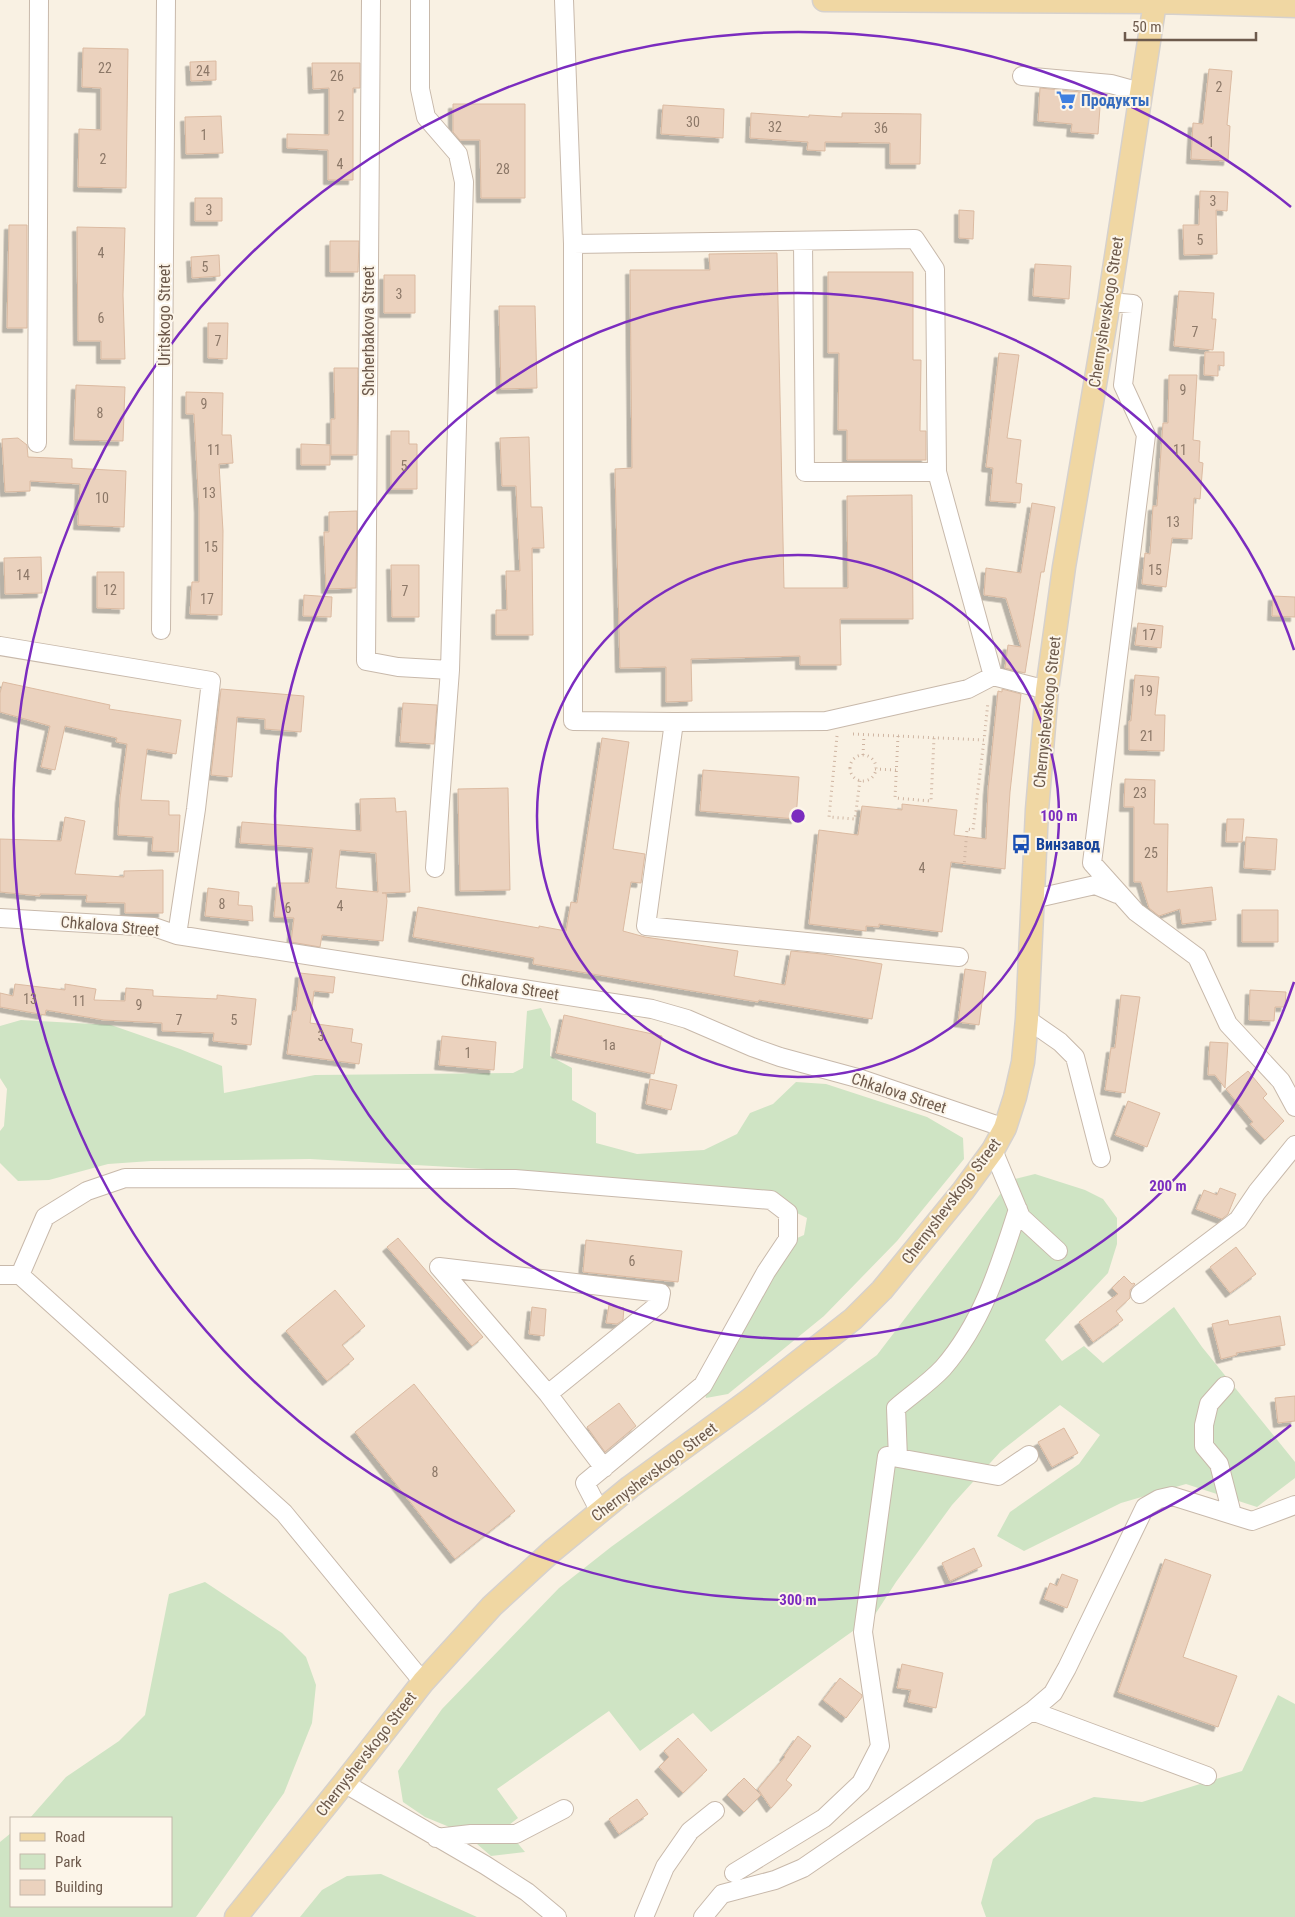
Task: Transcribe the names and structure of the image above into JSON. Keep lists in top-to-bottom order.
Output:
{
  "streets": {
    "main road": ["Chernyshevskogo Street"],
    "street": ["Uritskogo Street", "Shcherbakova Street", "Chkalova Street"]
  },
  "crossings": [
    ["Chernyshevskogo Street", "Chkalova Street"]
  ],
  "places": {
    "supermarket": ["Продукты"],
    "bus stop": ["Винзавод"]
  },
  "house_numbers": [
    "22",
    "24",
    "26",
    "2",
    "2",
    "30",
    "32",
    "36",
    "1",
    "1",
    "2",
    "4",
    "28",
    "3",
    "3",
    "5",
    "4",
    "5",
    "3",
    "6",
    "7",
    "7",
    "9",
    "9",
    "8",
    "11",
    "11",
    "5",
    "13",
    "10",
    "13",
    "15",
    "15",
    "14",
    "12",
    "7",
    "17",
    "17",
    "19",
    "21",
    "23",
    "25",
    "4",
    "8",
    "4",
    "6",
    "13",
    "11",
    "9",
    "7",
    "5",
    "3",
    "1а",
    "1",
    "6",
    "8"
  ],
  "legend": ["Road", "Park", "Building"],
  "scale_bar": "50 m",
  "rings": ["100 m", "200 m", "300 m"]
}
